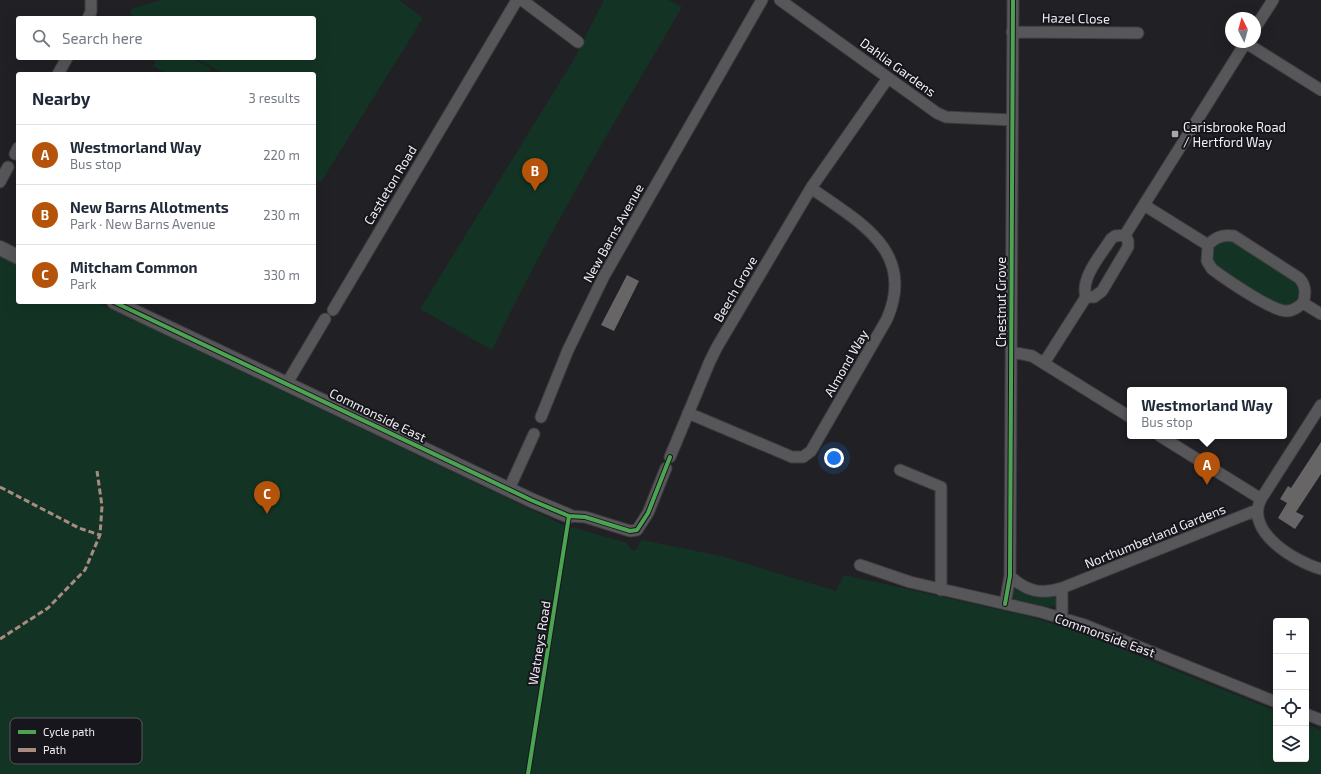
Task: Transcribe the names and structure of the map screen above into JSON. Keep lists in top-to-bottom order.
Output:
{
  "streets": {
    "street": [
      "Hazel Close",
      "Dahlia Gardens",
      "Castleton Road",
      "New Barns Avenue",
      "Beech Grove",
      "Chestnut Grove",
      "Almond Way",
      "Commonside East",
      "Northumberland Gardens"
    ],
    "cycle path": ["Watneys Road"]
  },
  "crossings": [
    ["Hazel Close", "Chestnut Grove"],
    ["Dahlia Gardens", "Beech Grove"],
    ["Dahlia Gardens", "Chestnut Grove"],
    ["Beech Grove", "Almond Way"],
    ["Chestnut Grove", "Commonside East"],
    ["Chestnut Grove", "Northumberland Gardens"]
  ],
  "places": {
    "transit": ["Carisbrooke Road / Hertford Way"]
  },
  "legend": ["Cycle path", "Path"],
  "north": "top",
  "page": {
    "search": "Search here",
    "heading": ["Nearby", "3 results"],
    "list": [
      {
        "mark": "A",
        "name": "Westmorland Way",
        "note": "Bus stop",
        "value": "220 m"
      },
      {
        "mark": "B",
        "name": "New Barns Allotments",
        "note": "Park · New Barns Avenue",
        "value": "230 m"
      },
      {
        "mark": "C",
        "name": "Mitcham Common",
        "note": "Park",
        "value": "330 m"
      }
    ],
    "pins": ["B", "A", "C"],
    "popup": ["Westmorland Way", "Bus stop"],
    "map_buttons": ["+", "−"]
  }
}
